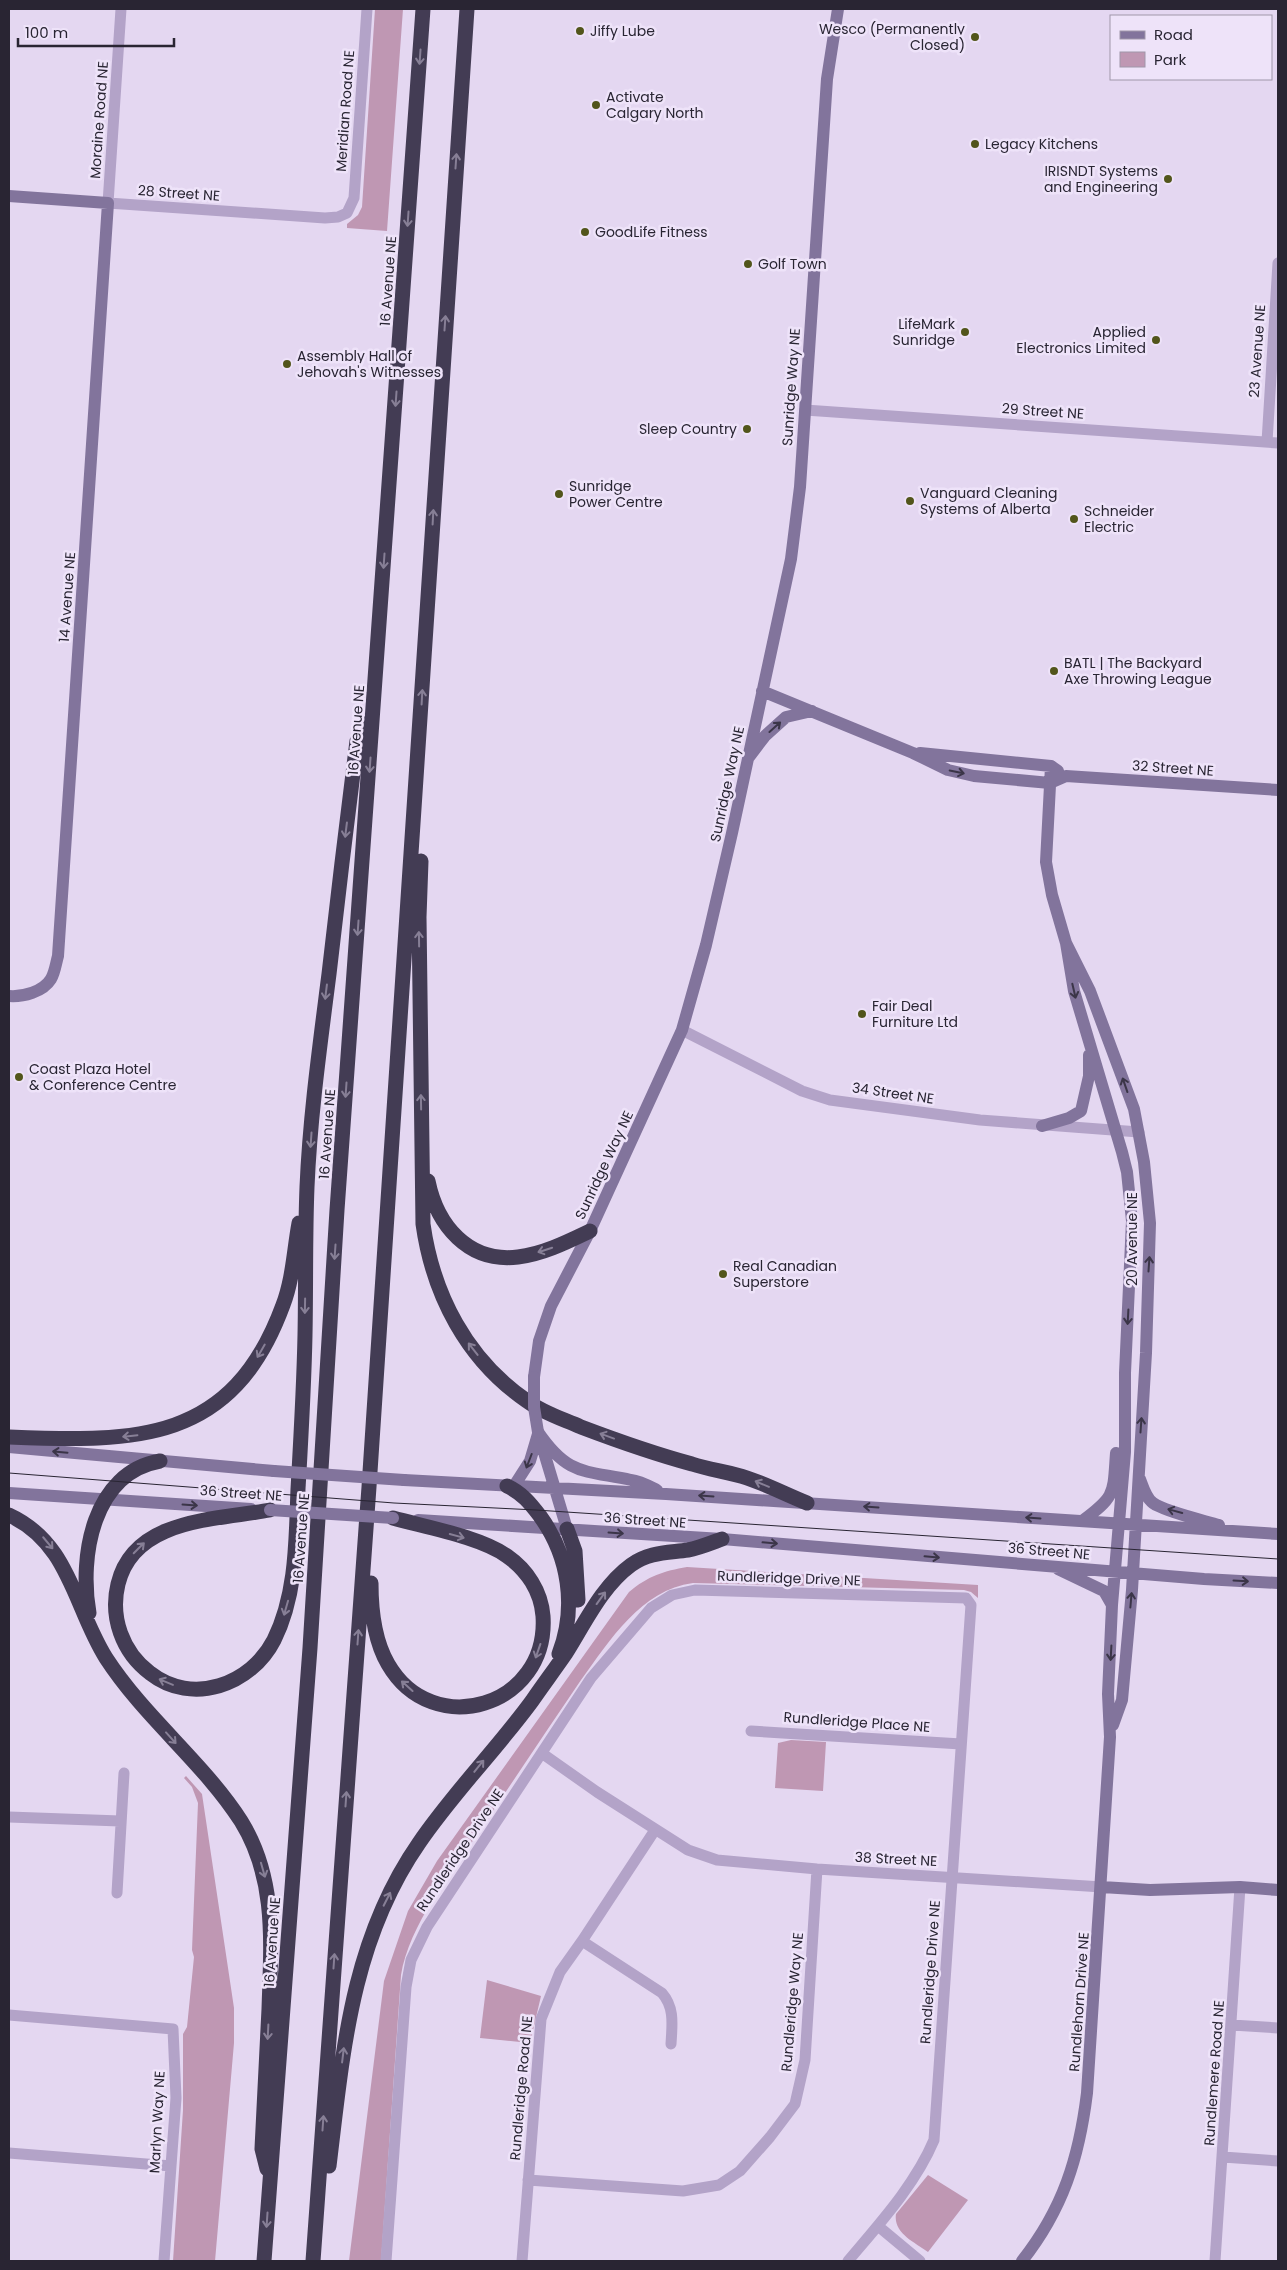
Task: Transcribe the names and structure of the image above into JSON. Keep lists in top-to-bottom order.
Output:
{
  "streets": {
    "highway": ["16 Avenue NE"],
    "street": [
      "Meridian Road NE",
      "Moraine Road NE",
      "28 Street NE",
      "23 Avenue NE",
      "Sunridge Way NE",
      "29 Street NE",
      "14 Avenue NE",
      "32 Street NE",
      "34 Street NE",
      "20 Avenue NE",
      "36 Street NE",
      "Rundleridge Drive NE",
      "Rundleridge Place NE",
      "38 Street NE",
      "Rundleridge Way NE",
      "Rundlehorn Drive NE",
      "Rundlemere Road NE",
      "Rundleridge Road NE",
      "Marlyn Way NE"
    ]
  },
  "crossings": [
    ["Meridian Road NE", "28 Street NE"],
    ["Moraine Road NE", "28 Street NE"],
    ["Moraine Road NE", "14 Avenue NE"],
    ["28 Street NE", "14 Avenue NE"],
    ["23 Avenue NE", "29 Street NE"],
    ["Sunridge Way NE", "29 Street NE"],
    ["Sunridge Way NE", "32 Street NE"],
    ["Sunridge Way NE", "34 Street NE"],
    ["Sunridge Way NE", "36 Street NE"],
    ["32 Street NE", "20 Avenue NE"],
    ["34 Street NE", "20 Avenue NE"],
    ["20 Avenue NE", "36 Street NE"],
    ["20 Avenue NE", "Rundlehorn Drive NE"],
    ["36 Street NE", "Rundlehorn Drive NE"],
    ["Rundleridge Drive NE", "Rundleridge Place NE"],
    ["Rundleridge Drive NE", "38 Street NE"],
    ["38 Street NE", "Rundleridge Way NE"],
    ["38 Street NE", "Rundlehorn Drive NE"],
    ["38 Street NE", "Rundlemere Road NE"],
    ["38 Street NE", "Rundleridge Road NE"],
    ["Rundleridge Way NE", "Rundleridge Road NE"]
  ],
  "places": [
    "Jiffy Lube",
    "Wesco (Permanently Closed)",
    "Activate Calgary North",
    "Legacy Kitchens",
    "IRISNDT Systems and Engineering",
    "GoodLife Fitness",
    "Golf Town",
    "LifeMark Sunridge",
    "Applied Electronics Limited",
    "Assembly Hall of Jehovah's Witnesses",
    "Sleep Country",
    "Sunridge Power Centre",
    "Vanguard Cleaning Systems of Alberta",
    "Schneider Electric",
    "BATL | The Backyard Axe Throwing League",
    "Fair Deal Furniture Ltd",
    "Coast Plaza Hotel & Conference Centre",
    "Real Canadian Superstore"
  ],
  "legend": ["Road", "Park"],
  "scale_bar": "100 m"
}
